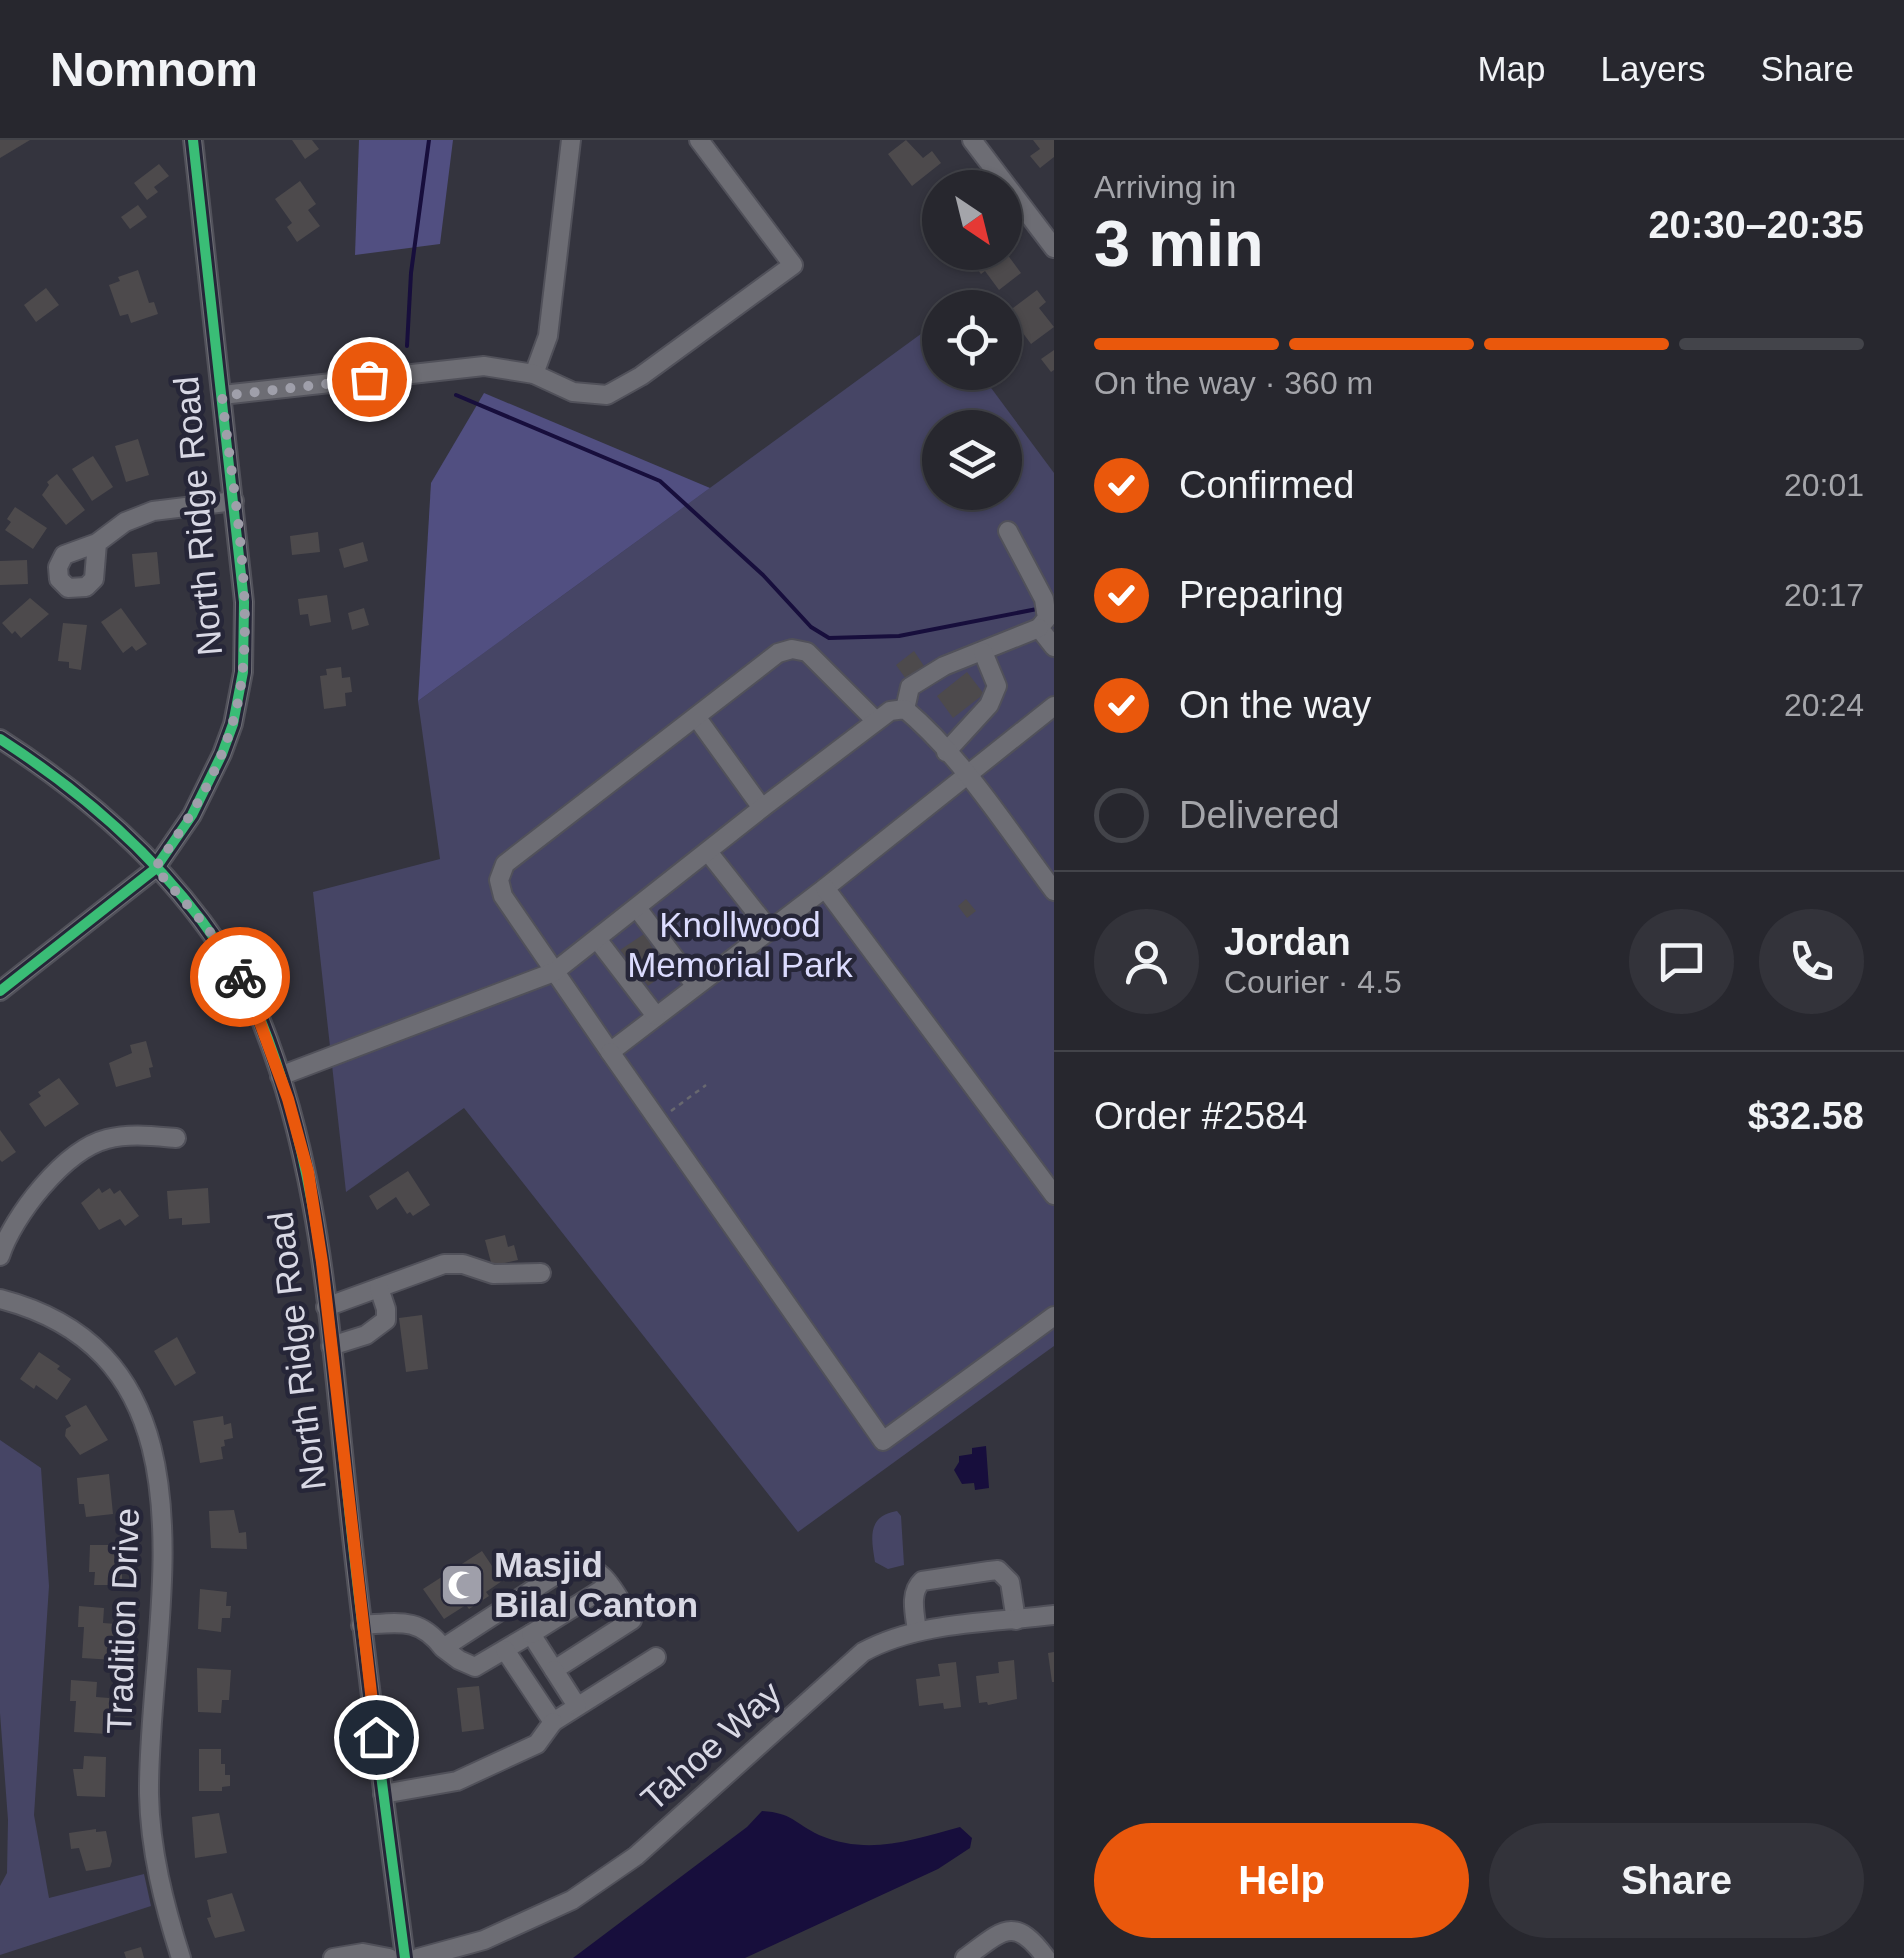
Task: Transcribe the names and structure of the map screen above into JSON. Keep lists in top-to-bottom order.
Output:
{
  "streets": {
    "street": ["North Ridge Road", "Tradition Drive", "Tahoe Way"]
  },
  "parks": ["Knollwood Memorial Park"],
  "places": {
    "mosque": ["Masjid Bilal Canton"]
  },
  "north": "bottom right",
  "page": {
    "header": "Nomnom",
    "nav": ["Map", "Layers", "Share"],
    "heading": ["3 min", "Arriving in", "20:30–20:35"],
    "panel": [
      "Jordan",
      "Courier · 4.5",
      "Order #2584",
      "$32.58"
    ],
    "bar": "On the way · 360 m",
    "list": [
      ["Confirmed", "20:01"],
      ["Preparing", "20:17"],
      ["On the way", "20:24"],
      "Delivered"
    ],
    "buttons": ["Help", "Share"]
  }
}
